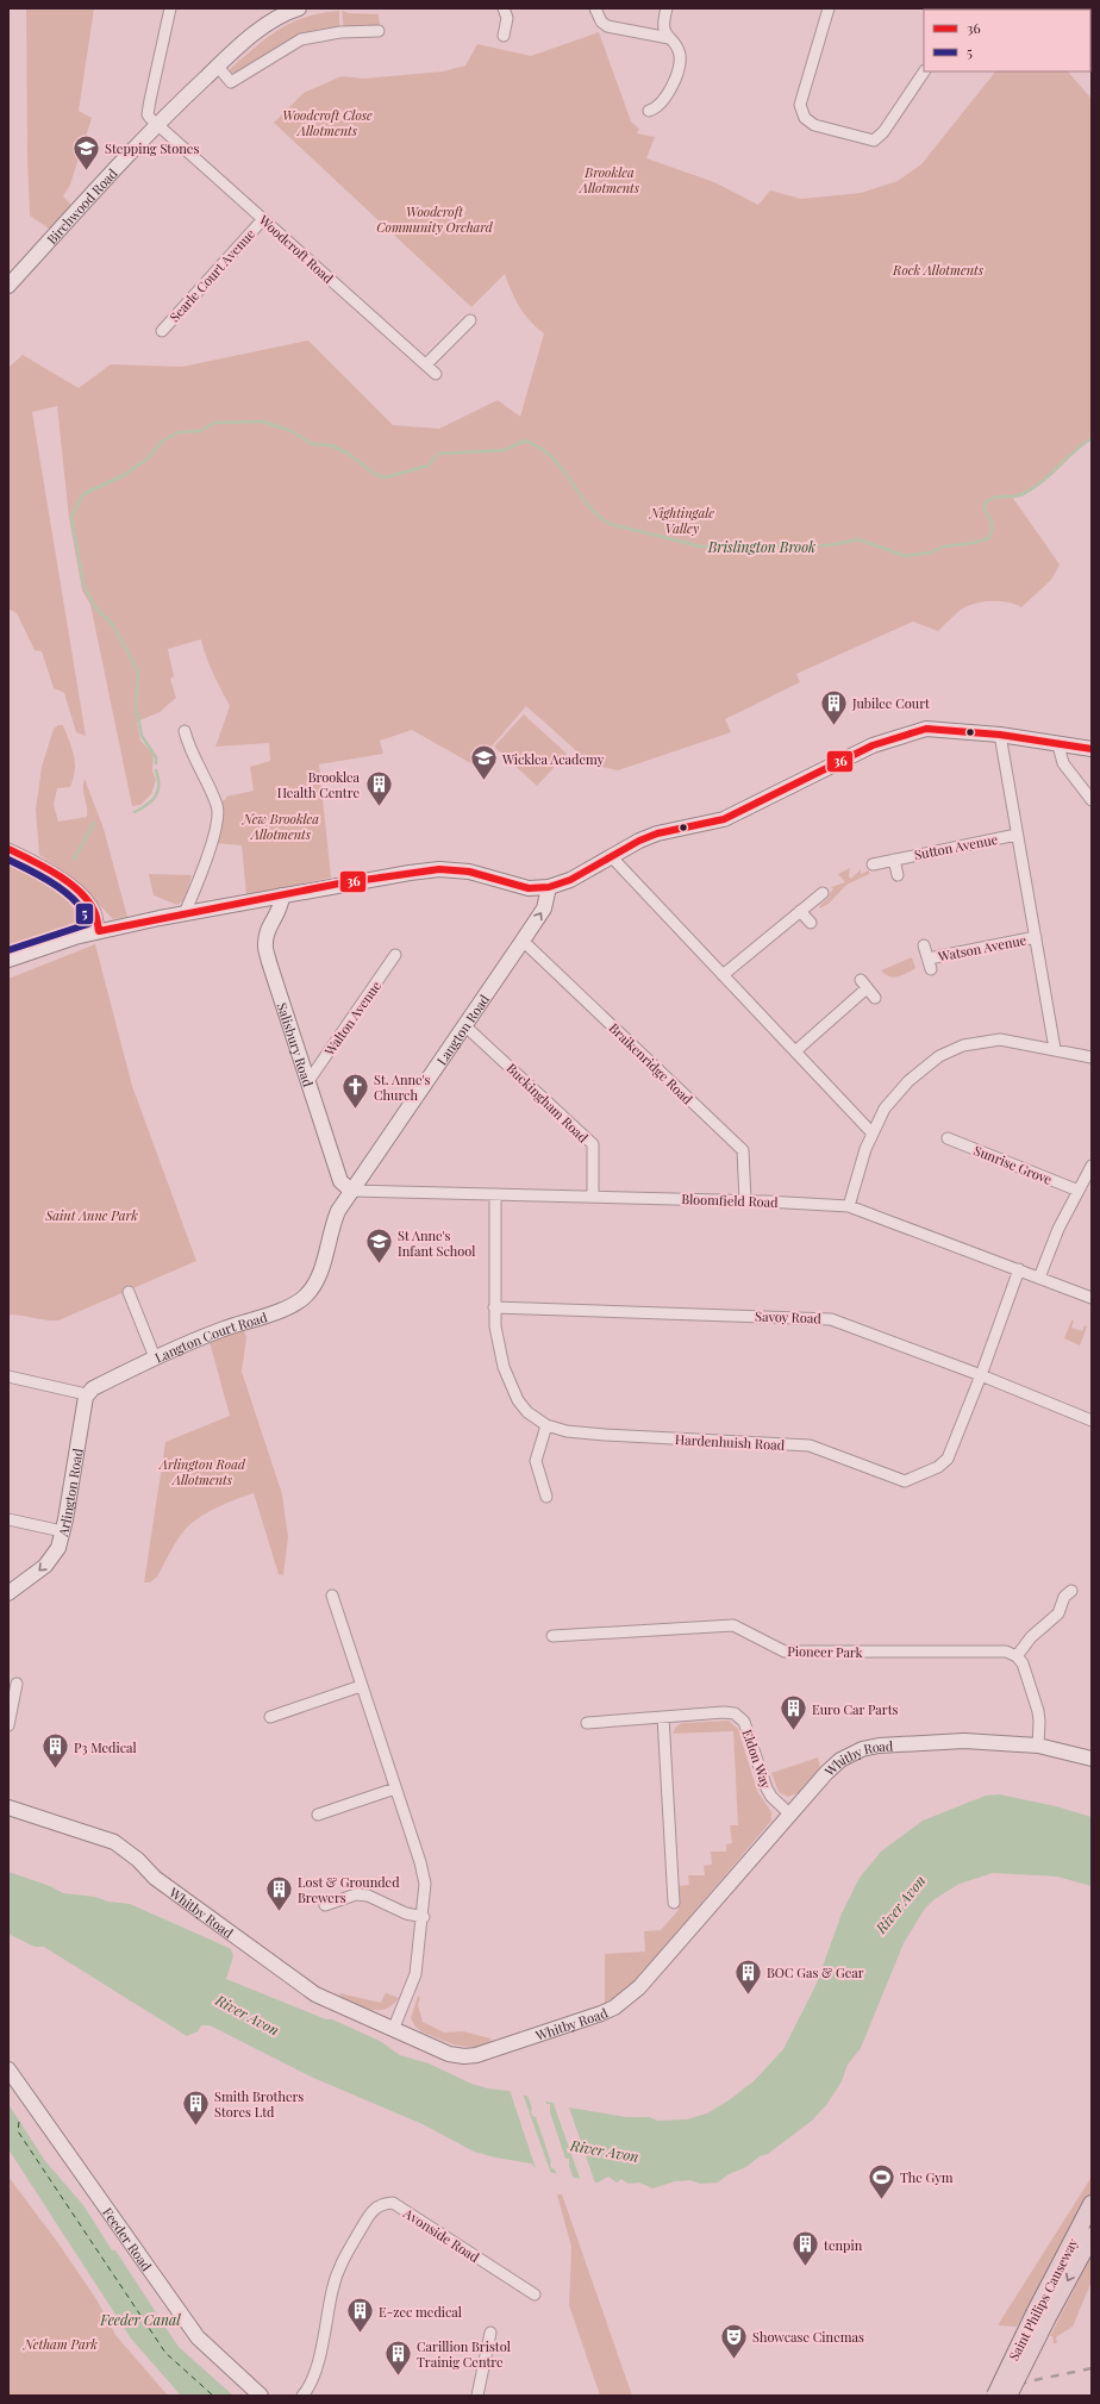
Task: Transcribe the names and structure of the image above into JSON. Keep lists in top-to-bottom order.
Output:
{
  "streets": {
    "main road": ["Saint Philips Causeway"],
    "street": [
      "Birchwood Road",
      "Woodcroft Road",
      "Searle Court Avenue",
      "Sutton Avenue",
      "Watson Avenue",
      "Walton Avenue",
      "Langton Road",
      "Salisbury Road",
      "Braikenridge Road",
      "Buckingham Road",
      "Sunrise Grove",
      "Bloomfield Road",
      "Savoy Road",
      "Langton Court Road",
      "Hardenhuish Road",
      "Arlington Road",
      "Pioneer Park",
      "Eldon Way",
      "Whitby Road",
      "Avonside Road",
      "Feeder Road"
    ]
  },
  "crossings": [
    ["Birchwood Road", "Woodcroft Road"],
    ["Woodcroft Road", "Searle Court Avenue"],
    ["Walton Avenue", "Salisbury Road"],
    ["Langton Road", "Salisbury Road"],
    ["Langton Road", "Braikenridge Road"],
    ["Langton Road", "Buckingham Road"],
    ["Langton Road", "Bloomfield Road"],
    ["Langton Road", "Langton Court Road"],
    ["Salisbury Road", "Bloomfield Road"],
    ["Salisbury Road", "Langton Court Road"],
    ["Braikenridge Road", "Bloomfield Road"],
    ["Buckingham Road", "Bloomfield Road"],
    ["Bloomfield Road", "Langton Court Road"],
    ["Bloomfield Road", "Hardenhuish Road"],
    ["Savoy Road", "Hardenhuish Road"],
    ["Langton Court Road", "Arlington Road"],
    ["Eldon Way", "Whitby Road"]
  ],
  "one_way": ["Arlington Road"],
  "water": ["Brislington Brook", "River Avon", "Feeder Canal"],
  "parks": [
    "Woodcroft Close Allotments",
    "Brooklea Allotments",
    "Woodcroft Community Orchard",
    "Rock Allotments",
    "Nightingale Valley",
    "New Brooklea Allotments",
    "Saint Anne Park",
    "Arlington Road Allotments",
    "Netham Park"
  ],
  "places": {
    "school or university": ["Stepping Stones", "Wicklea Academy", "St Anne's Infant School"],
    "building": [
      "Jubilee Court",
      "Brooklea Health Centre",
      "Euro Car Parts",
      "P3 Medical",
      "Lost & Grounded Brewers",
      "BOC Gas & Gear",
      "Smith Brothers Stores Ltd",
      "tenpin",
      "E-zec medical",
      "Carillion Bristol Trainig Centre"
    ],
    "church": ["St. Anne's Church"],
    "sports": ["The Gym"],
    "theatre": ["Showcase Cinemas"]
  },
  "lines": ["transit line 36", "transit line 5"],
  "legend": ["36", "5"]
}
